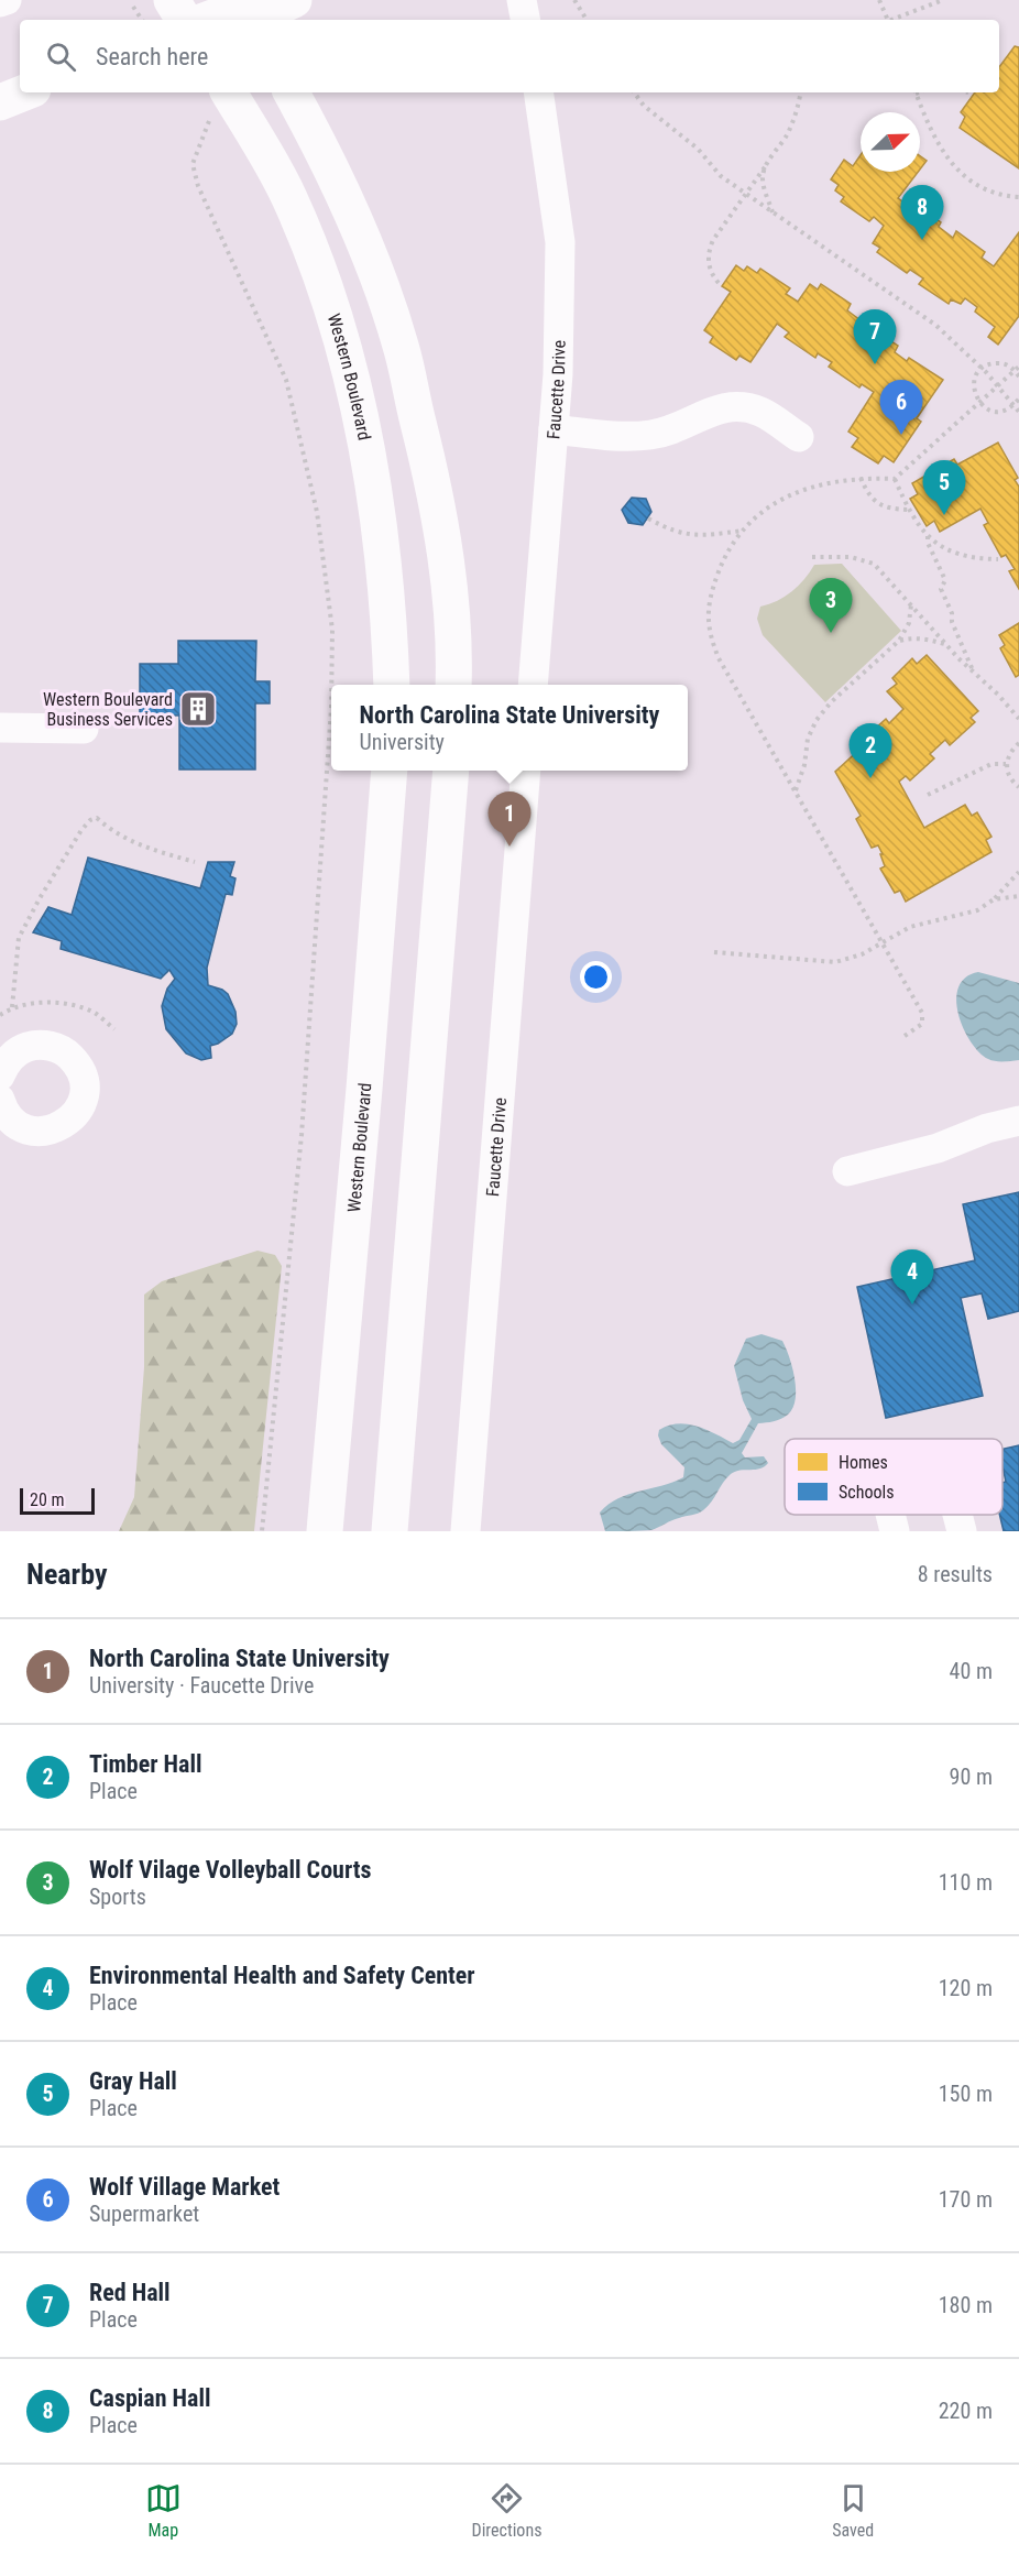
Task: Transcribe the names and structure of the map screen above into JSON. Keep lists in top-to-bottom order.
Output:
{
  "streets": {
    "main road": ["Western Boulevard"],
    "street": ["Faucette Drive"]
  },
  "places": {
    "building": ["Western Boulevard Business Services"]
  },
  "legend": ["Homes", "Schools"],
  "scale_bar": "20 m",
  "north": "top right",
  "page": {
    "search": "Search here",
    "pins": [
      "8",
      "7",
      "6",
      "5",
      "3",
      "2",
      "1",
      "4"
    ],
    "popup": ["North Carolina State University", "University"],
    "scale": "20 m",
    "heading": ["Nearby", "8 results"],
    "list": [
      {
        "mark": "1",
        "name": "North Carolina State University",
        "note": "University · Faucette Drive",
        "value": "40 m"
      },
      {
        "mark": "2",
        "name": "Timber Hall",
        "note": "Place",
        "value": "90 m"
      },
      {
        "mark": "3",
        "name": "Wolf Vilage Volleyball Courts",
        "note": "Sports",
        "value": "110 m"
      },
      {
        "mark": "4",
        "name": "Environmental Health and Safety Center",
        "note": "Place",
        "value": "120 m"
      },
      {
        "mark": "5",
        "name": "Gray Hall",
        "note": "Place",
        "value": "150 m"
      },
      {
        "mark": "6",
        "name": "Wolf Village Market",
        "note": "Supermarket",
        "value": "170 m"
      },
      {
        "mark": "7",
        "name": "Red Hall",
        "note": "Place",
        "value": "180 m"
      },
      {
        "mark": "8",
        "name": "Caspian Hall",
        "note": "Place",
        "value": "220 m"
      }
    ],
    "nav": ["Map", "Directions", "Saved"]
  }
}
